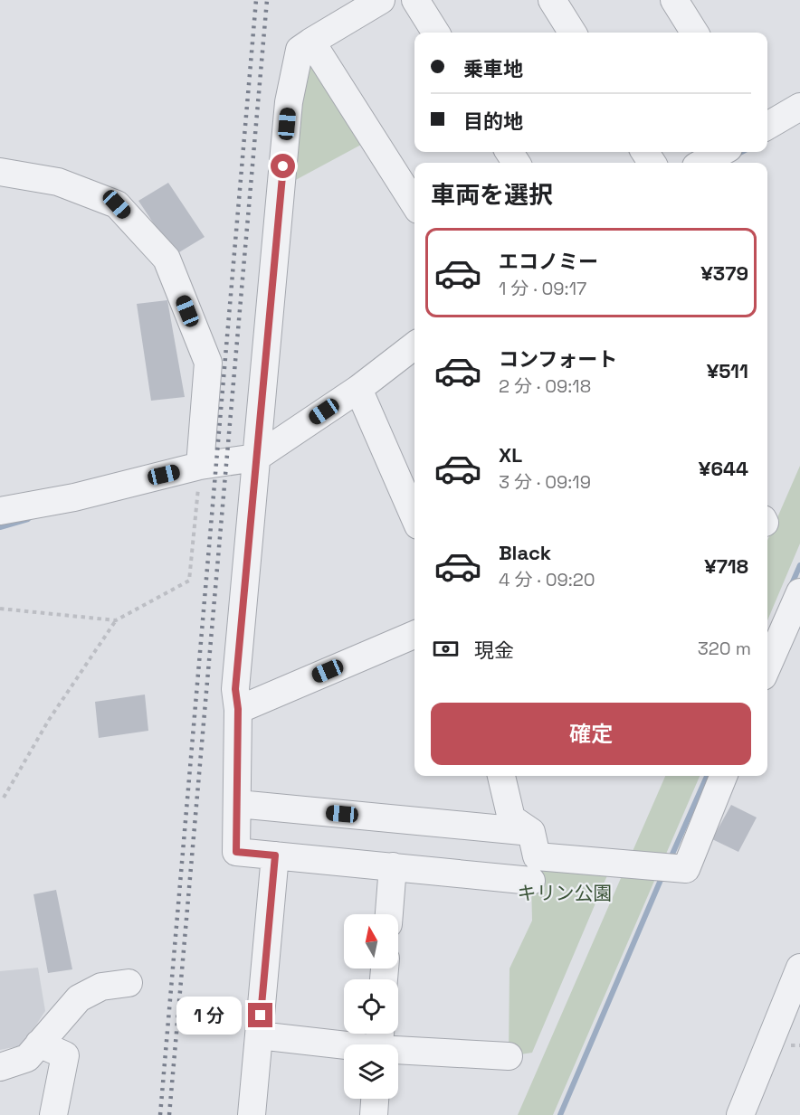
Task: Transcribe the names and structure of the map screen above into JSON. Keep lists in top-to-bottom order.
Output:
{
  "parks": ["キリン公園"],
  "north": "top",
  "page": {
    "banner": ["乗車地", "目的地"],
    "heading": "車両を選択",
    "list": [
      {
        "name": "エコノミー",
        "note": "1 分 · 09:17",
        "value": "¥379"
      },
      {
        "name": "コンフォート",
        "note": "2 分 · 09:18",
        "value": "¥511"
      },
      {
        "name": "XL",
        "note": "3 分 · 09:19",
        "value": "¥644"
      },
      {
        "name": "Black",
        "note": "4 分 · 09:20",
        "value": "¥718"
      }
    ],
    "pay": ["現金", "320 m"],
    "buttons": "確定",
    "bubble": "1 分"
  }
}
